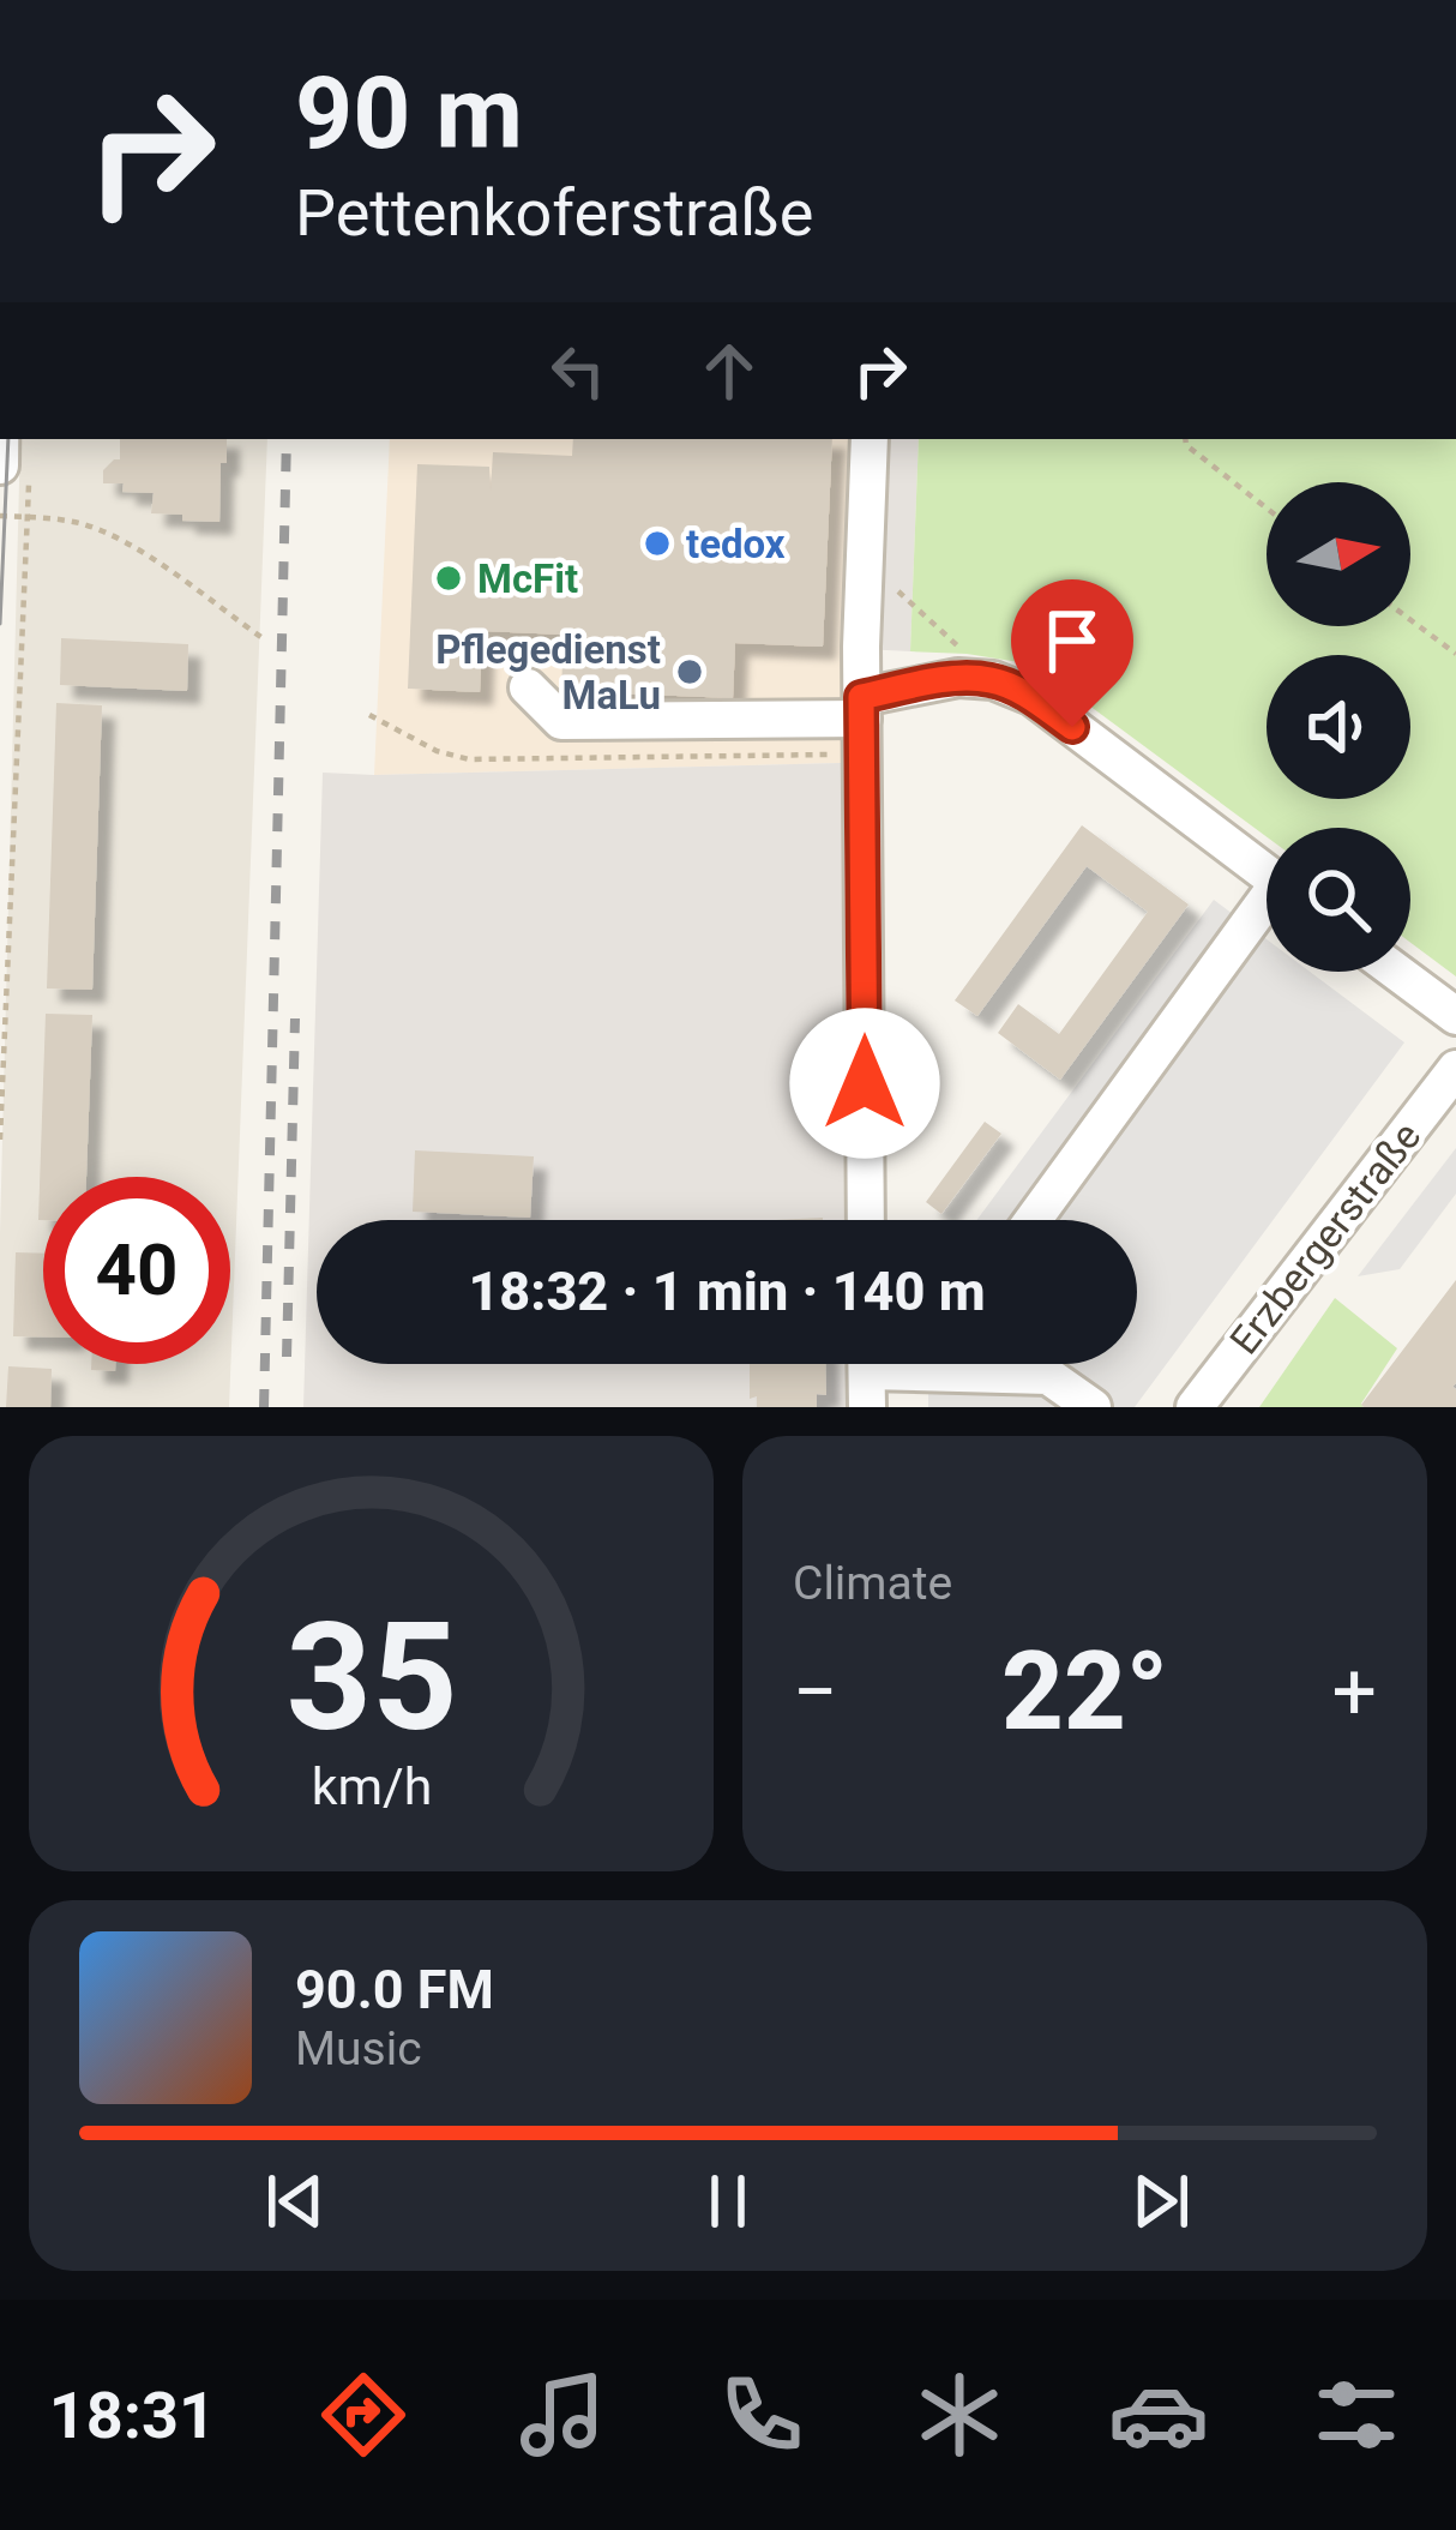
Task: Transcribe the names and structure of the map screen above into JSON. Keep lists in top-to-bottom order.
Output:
{
  "streets": {
    "street": ["Erzbergerstraße"]
  },
  "places": ["tedox", "McFit", "Pflegedienst MaLu"],
  "north": "right",
  "page": {
    "turn": ["90 m", "Pettenkoferstraße"],
    "limit": "40",
    "trip": "18:32 · 1 min · 140 m",
    "tile": "Climate",
    "heat": ["−", "22°", "+"],
    "song": ["90.0 FM", "Music"],
    "tabs": "18:31",
    "gauge": ["35", "km/h"]
  }
}
